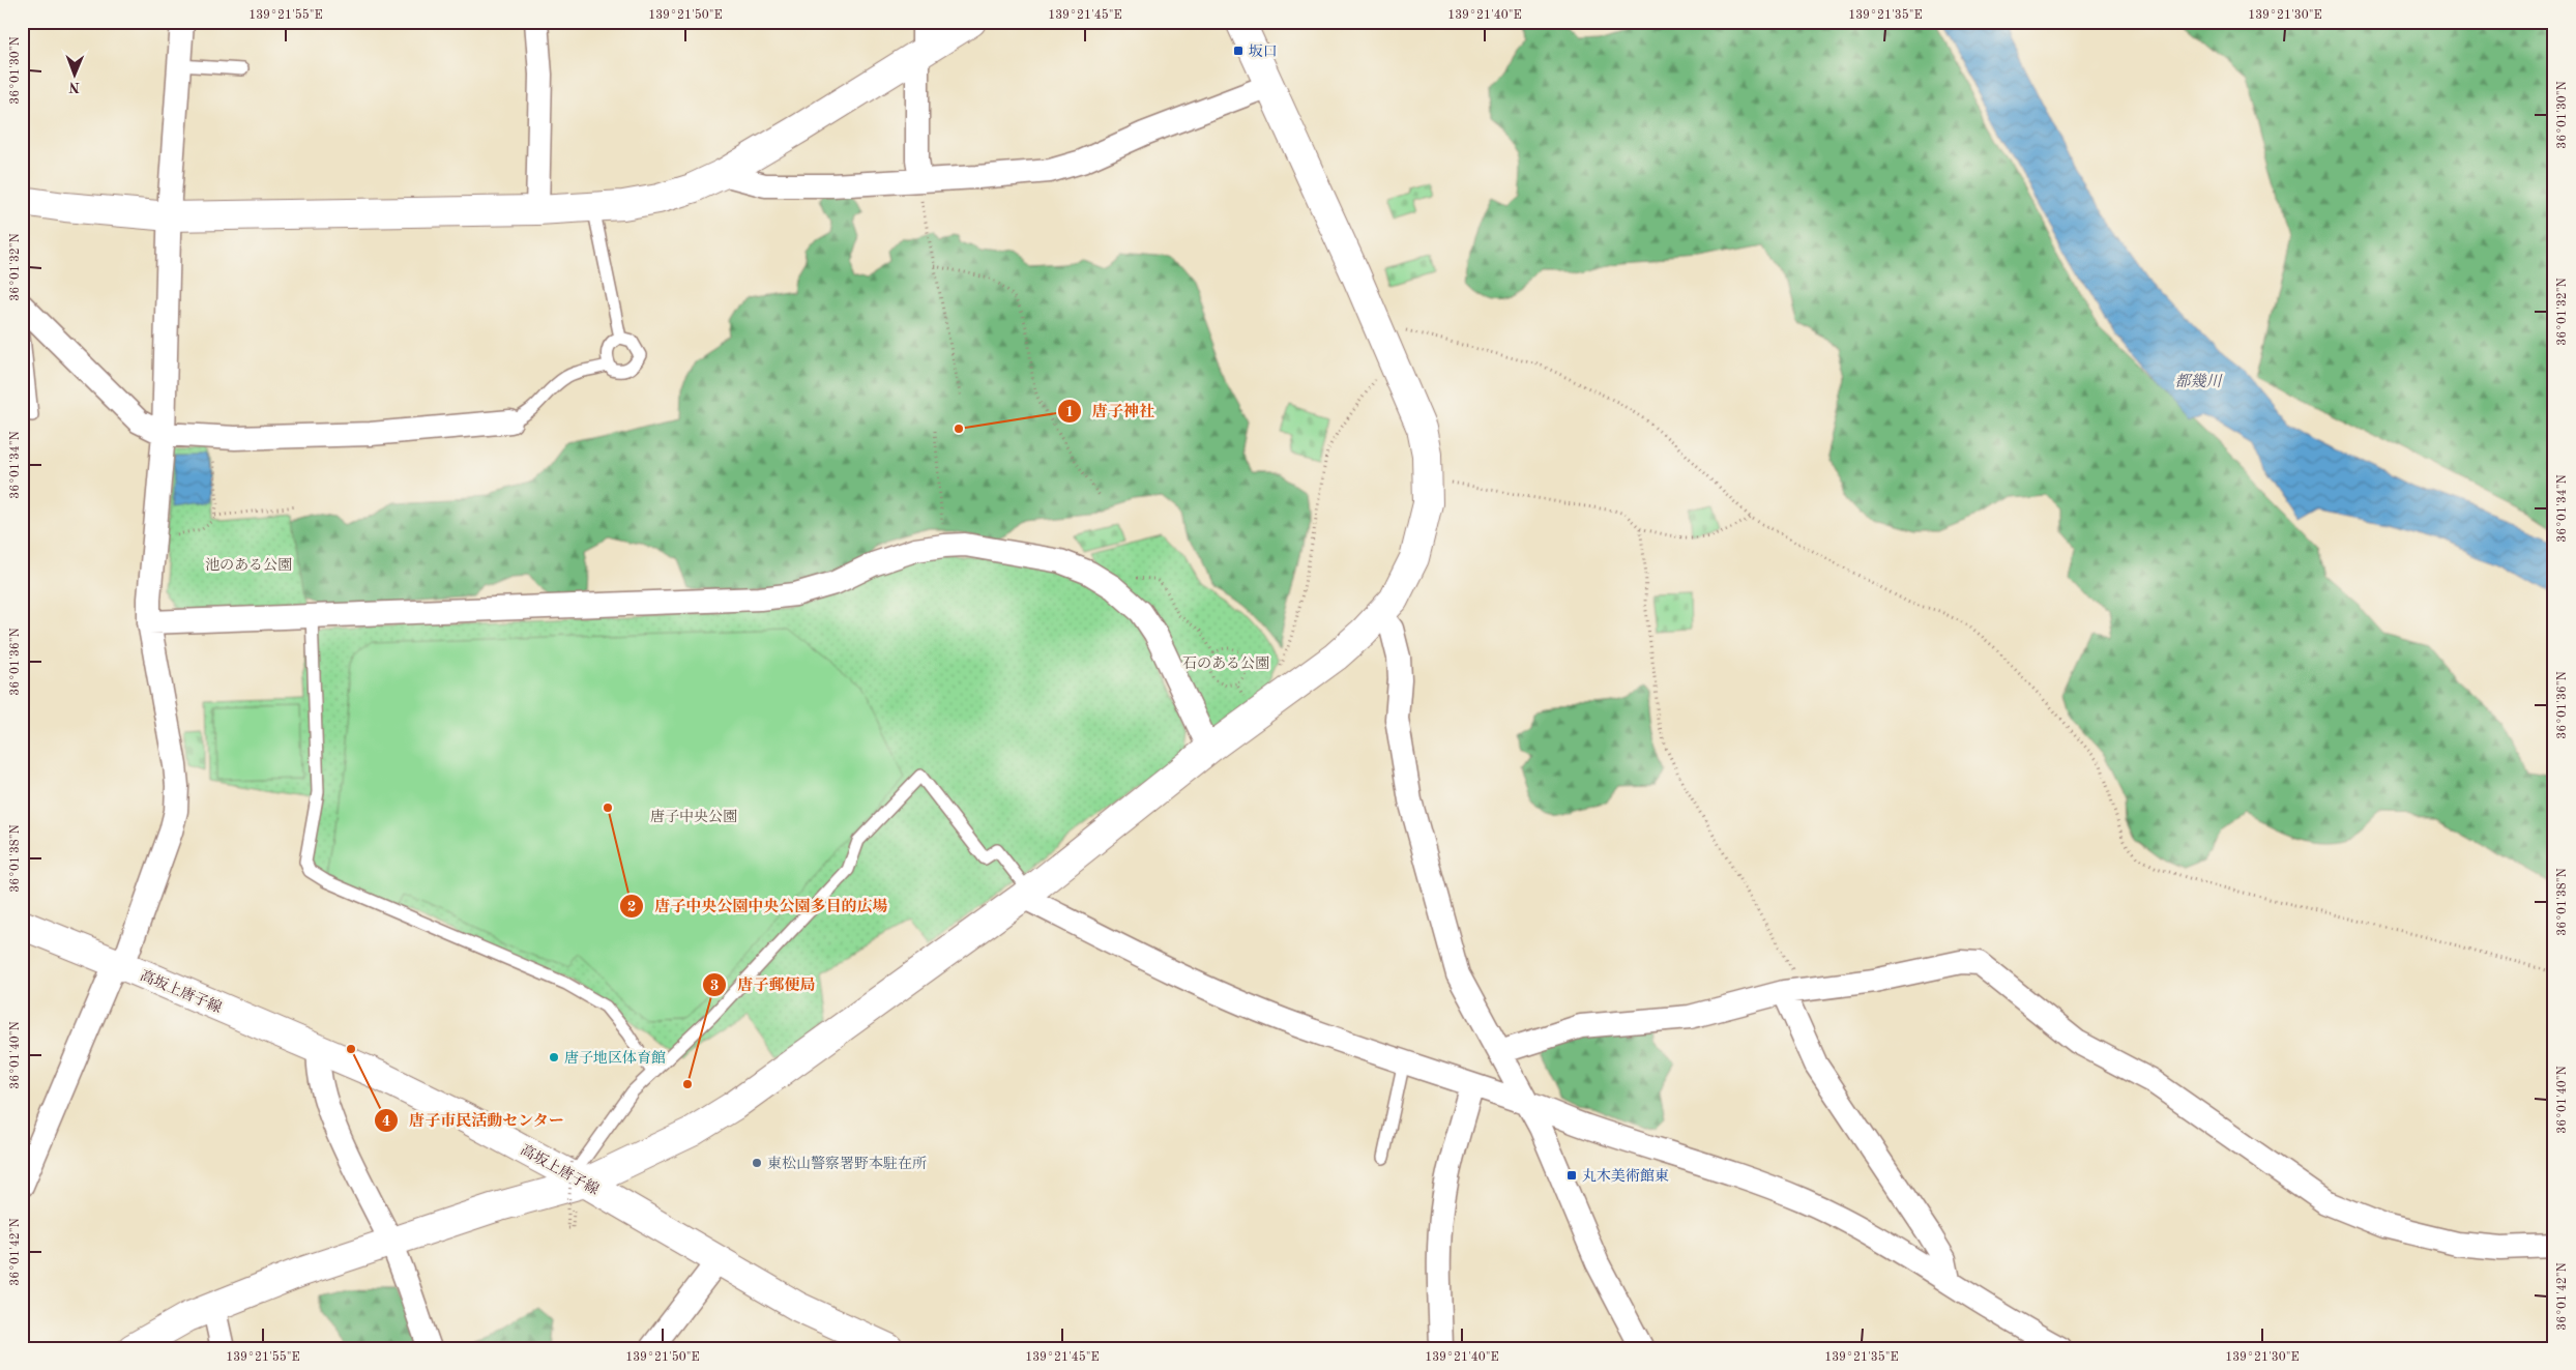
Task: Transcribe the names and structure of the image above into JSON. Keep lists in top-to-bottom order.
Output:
{
  "streets": {
    "street": ["高坂上唐子線"]
  },
  "water": ["都幾川"],
  "parks": ["池のある公園", "石のある公園", "唐子中央公園"],
  "places": {
    "transit": ["坂口", "丸木美術館東"],
    "other": [
      "唐子神社",
      "唐子中央公園中央公園多目的広場",
      "唐子市民活動センター",
      "唐子地区体育館",
      "唐子郵便局",
      "東松山警察署野本駐在所"
    ]
  },
  "north": "bottom",
  "coordinates": [
    "139°21'55\"E",
    "139°21'50\"E",
    "139°21'45\"E",
    "139°21'40\"E",
    "139°21'35\"E",
    "139°21'30\"E",
    "36°01'30\"N",
    "36°01'32\"N",
    "36°01'34\"N",
    "36°01'36\"N",
    "36°01'38\"N",
    "36°01'40\"N",
    "36°01'42\"N"
  ]
}
